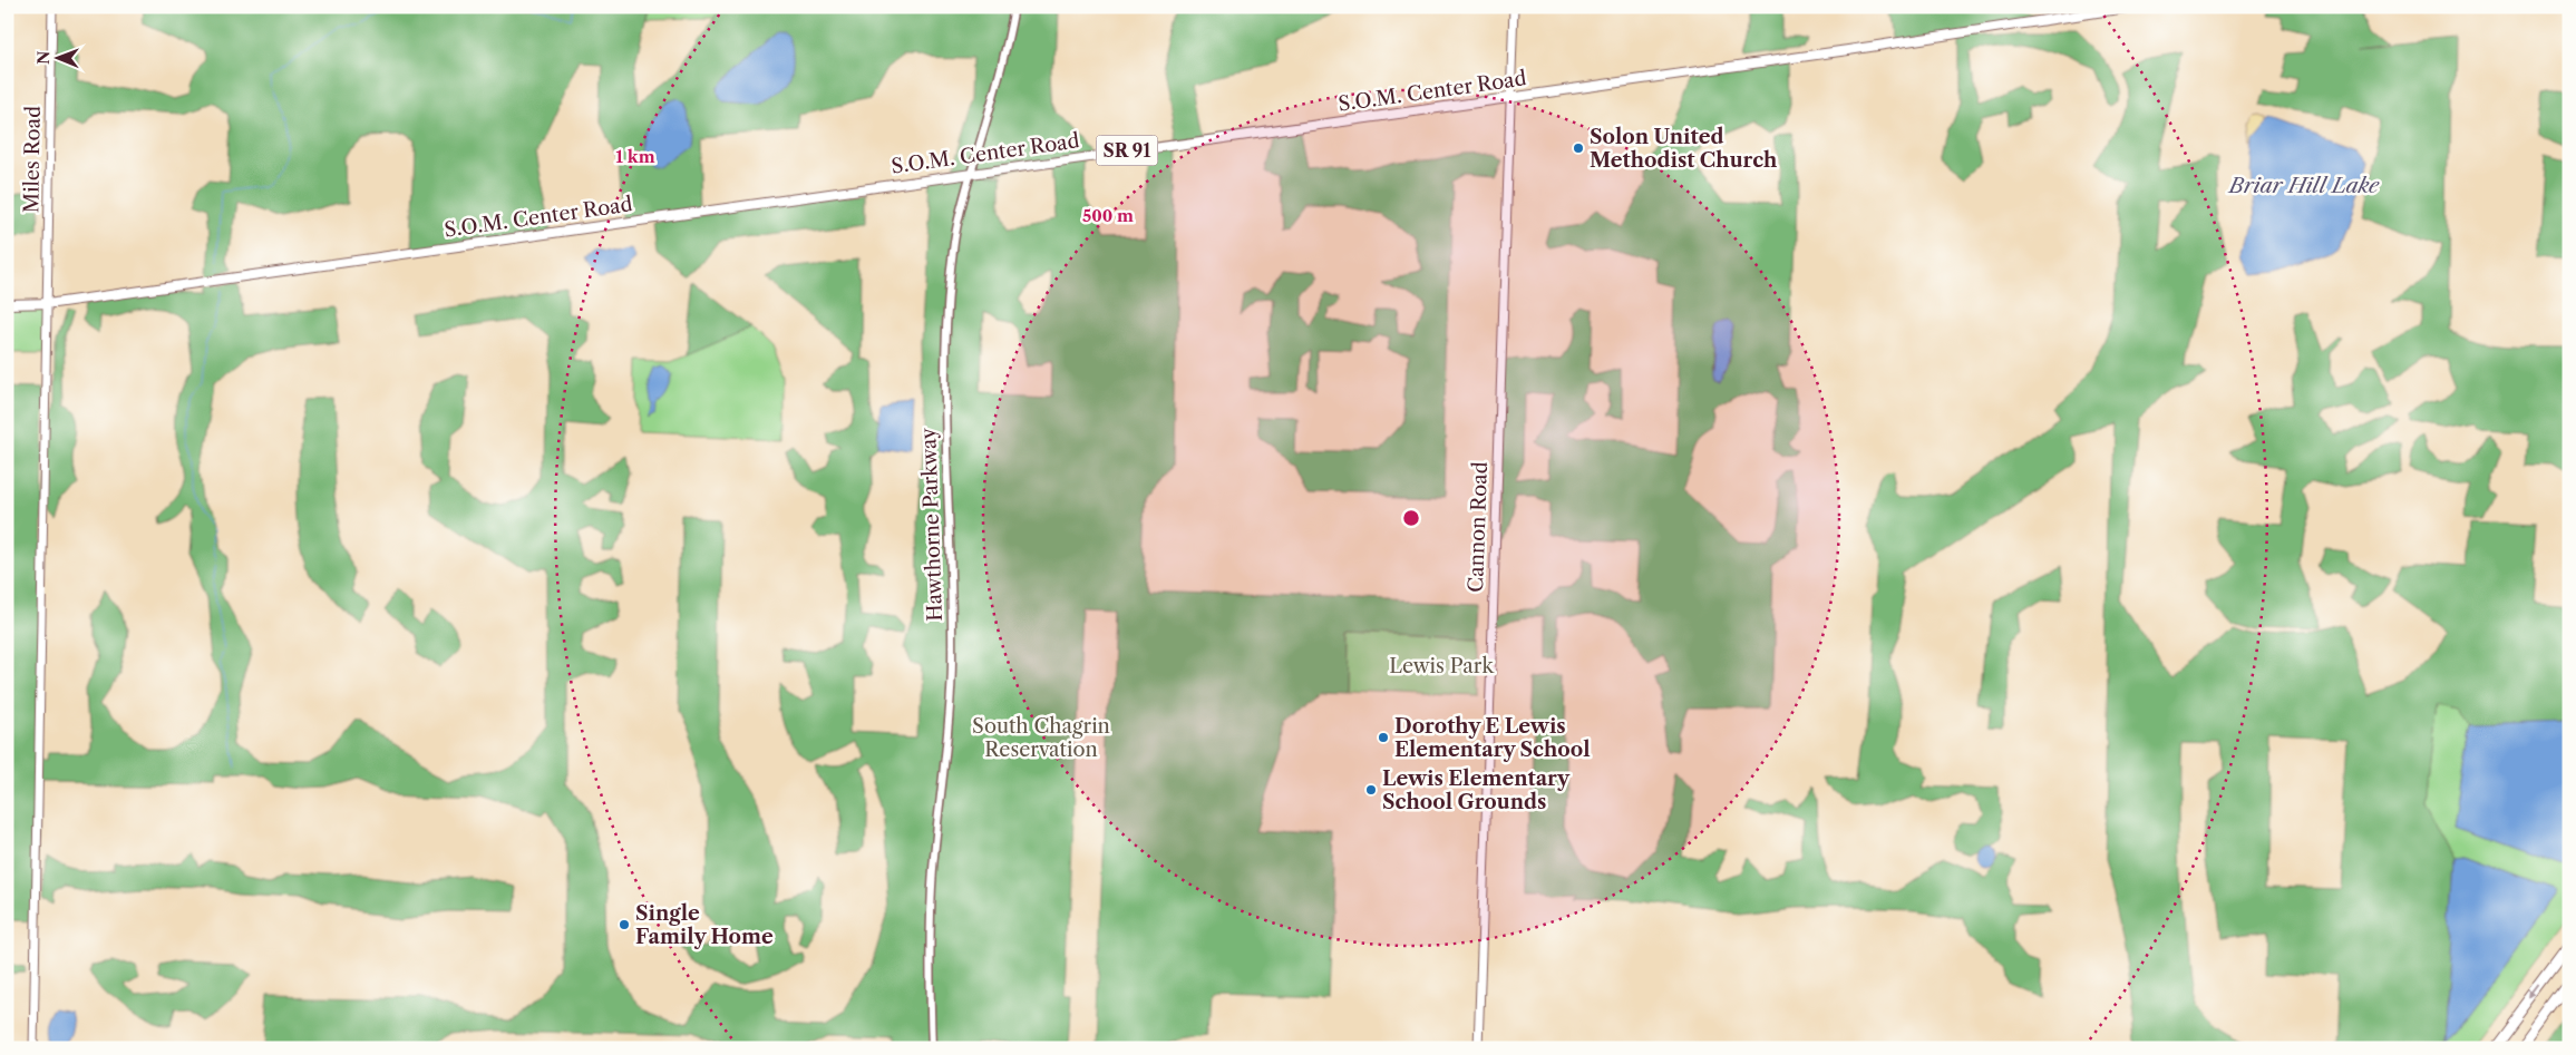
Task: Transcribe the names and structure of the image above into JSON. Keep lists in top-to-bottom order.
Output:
{
  "streets": {
    "main road": [
      "S.O.M. Center Road",
      "SR 91",
      "Miles Road",
      "Cannon Road"
    ],
    "street": ["Hawthorne Parkway"]
  },
  "crossings": [
    ["S.O.M. Center Road", "Miles Road"],
    ["S.O.M. Center Road", "Hawthorne Parkway"],
    ["S.O.M. Center Road", "Cannon Road"]
  ],
  "water": ["Briar Hill Lake"],
  "parks": ["Lewis Park", "South Chagrin Reservation"],
  "places": [
    "Solon United Methodist Church",
    "Dorothy E Lewis Elementary School",
    "Lewis Elementary School Grounds",
    "Single Family Home"
  ],
  "north": "left",
  "rings": ["1 km", "500 m"]
}
